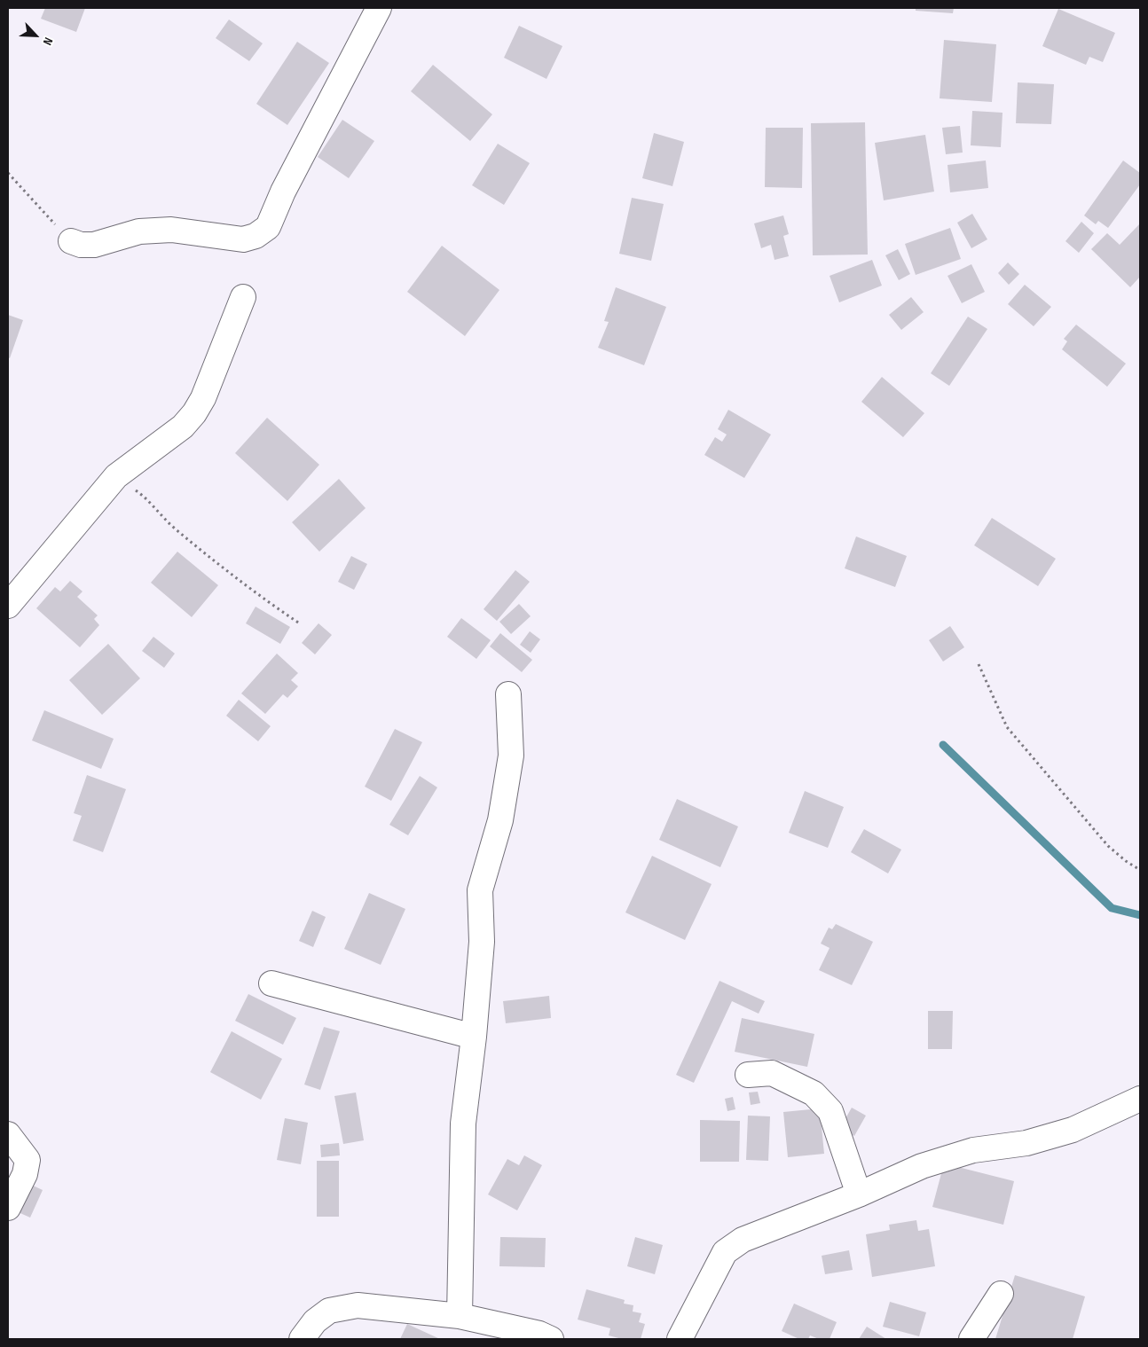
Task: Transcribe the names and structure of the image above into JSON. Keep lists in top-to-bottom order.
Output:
{
  "north": "bottom right"
}
